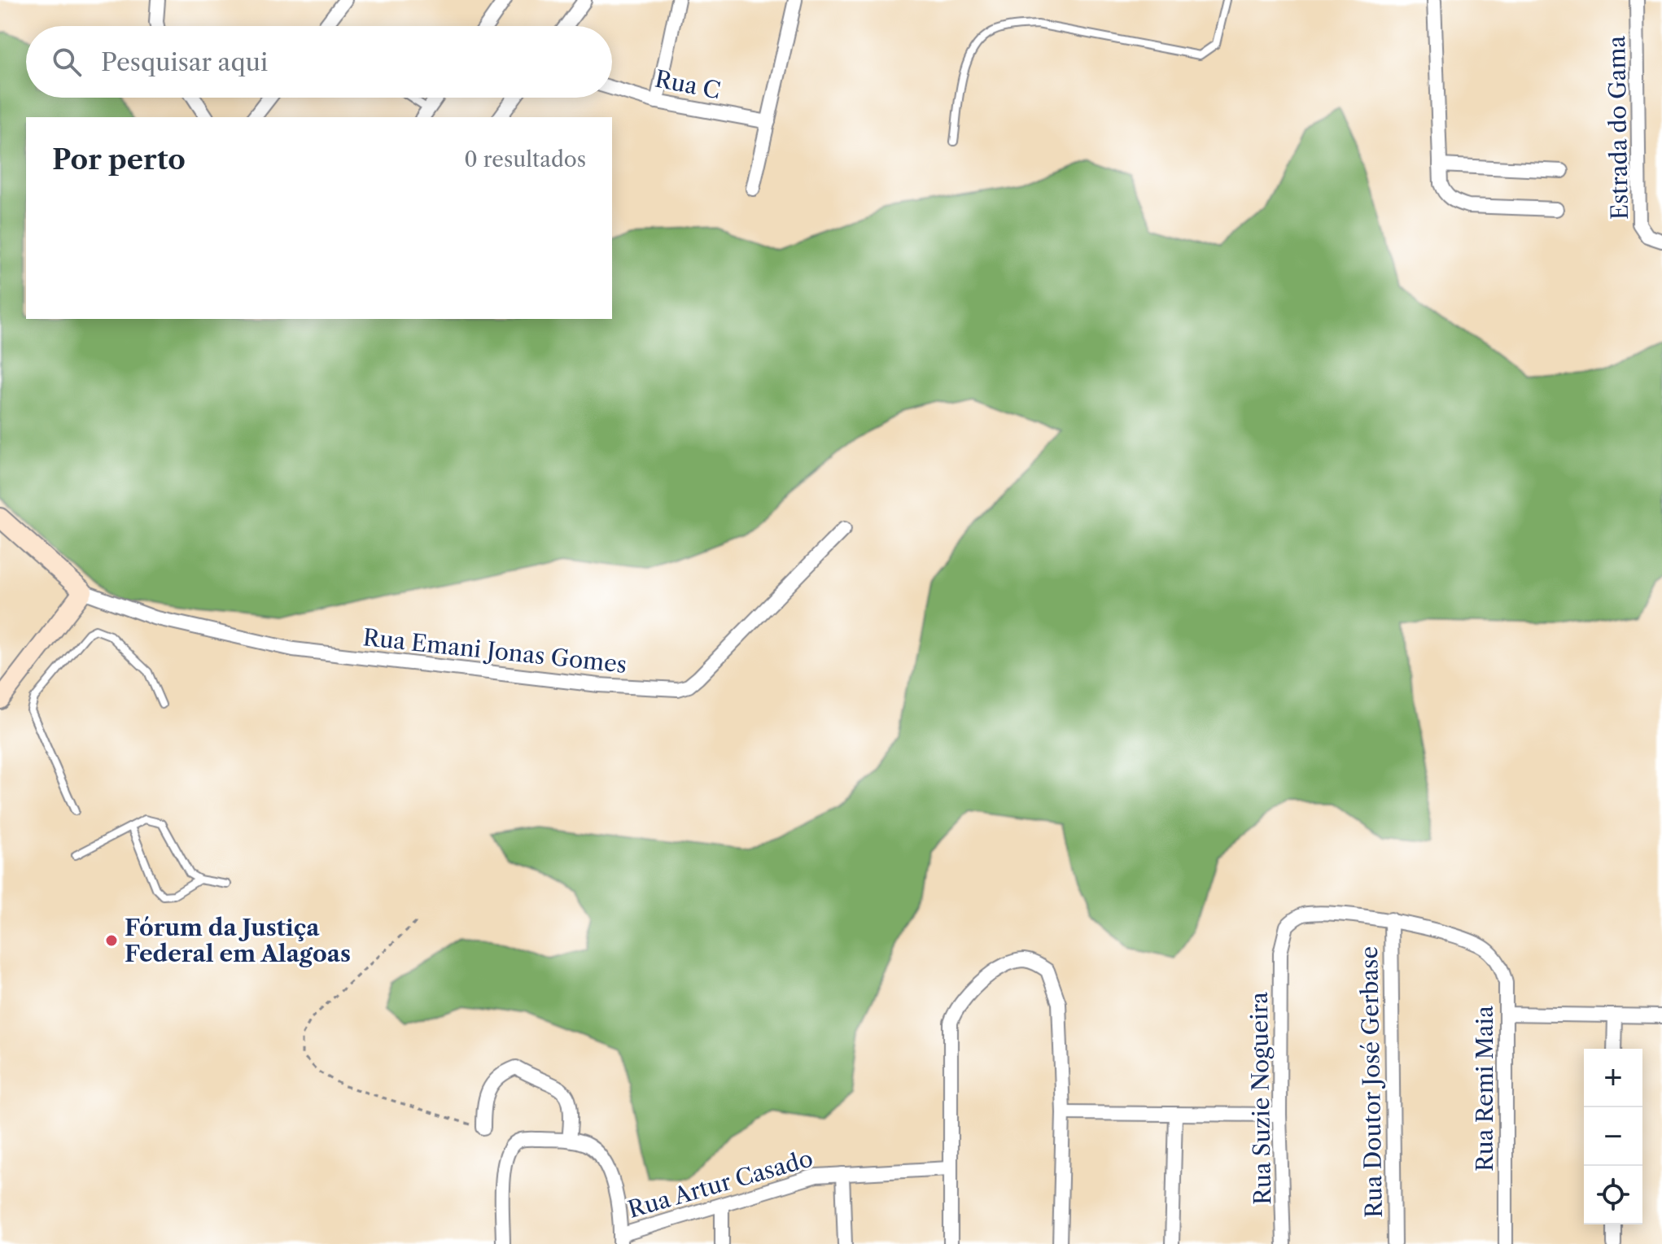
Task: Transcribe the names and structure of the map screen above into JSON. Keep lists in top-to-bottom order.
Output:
{
  "streets": {
    "street": [
      "Rua C",
      "Estrada do Gama",
      "Rua Emani Jonas Gomes",
      "Rua Doutor José Gerbase",
      "Rua Remi Maia",
      "Rua Suzie Nogueira",
      "Rua Artur Casado"
    ]
  },
  "crossings": [
    ["Rua Doutor José Gerbase", "Rua Suzie Nogueira"],
    ["Rua Remi Maia", "Rua Suzie Nogueira"]
  ],
  "places": ["Fórum da Justiça Federal em Alagoas"],
  "page": {
    "search": "Pesquisar aqui",
    "heading": ["Por perto", "0 resultados"],
    "map_buttons": ["+", "−"]
  }
}
